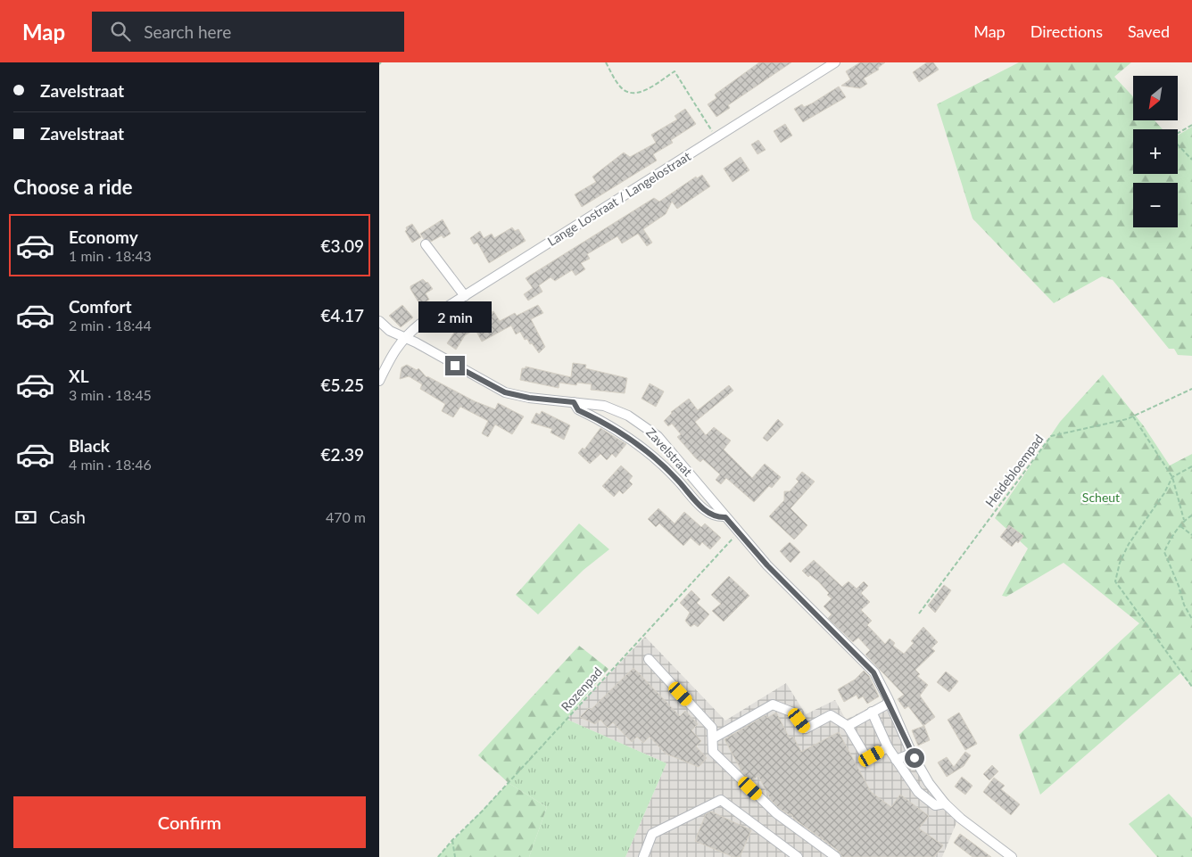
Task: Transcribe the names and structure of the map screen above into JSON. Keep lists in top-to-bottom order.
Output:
{
  "streets": {
    "street": ["Lange Lostraat / Langelostraat", "Zavelstraat"],
    "path": ["Heidebloempad", "Rozenpad"]
  },
  "crossings": [
    ["Lange Lostraat / Langelostraat", "Zavelstraat"],
    ["Zavelstraat", "Rozenpad"]
  ],
  "parks": ["Scheut"],
  "north": "bottom left",
  "page": {
    "header": "Map",
    "search": "Search here",
    "nav": ["Map", "Directions", "Saved"],
    "banner": ["Zavelstraat", "Zavelstraat"],
    "map_buttons": ["+", "−"],
    "heading": "Choose a ride",
    "list": [
      {
        "name": "Economy",
        "note": "1 min · 18:43",
        "value": "€3.09"
      },
      {
        "name": "Comfort",
        "note": "2 min · 18:44",
        "value": "€4.17"
      },
      {
        "name": "XL",
        "note": "3 min · 18:45",
        "value": "€5.25"
      },
      {
        "name": "Black",
        "note": "4 min · 18:46",
        "value": "€2.39"
      }
    ],
    "bubble": "2 min",
    "pay": ["Cash", "470 m"],
    "buttons": "Confirm"
  }
}
